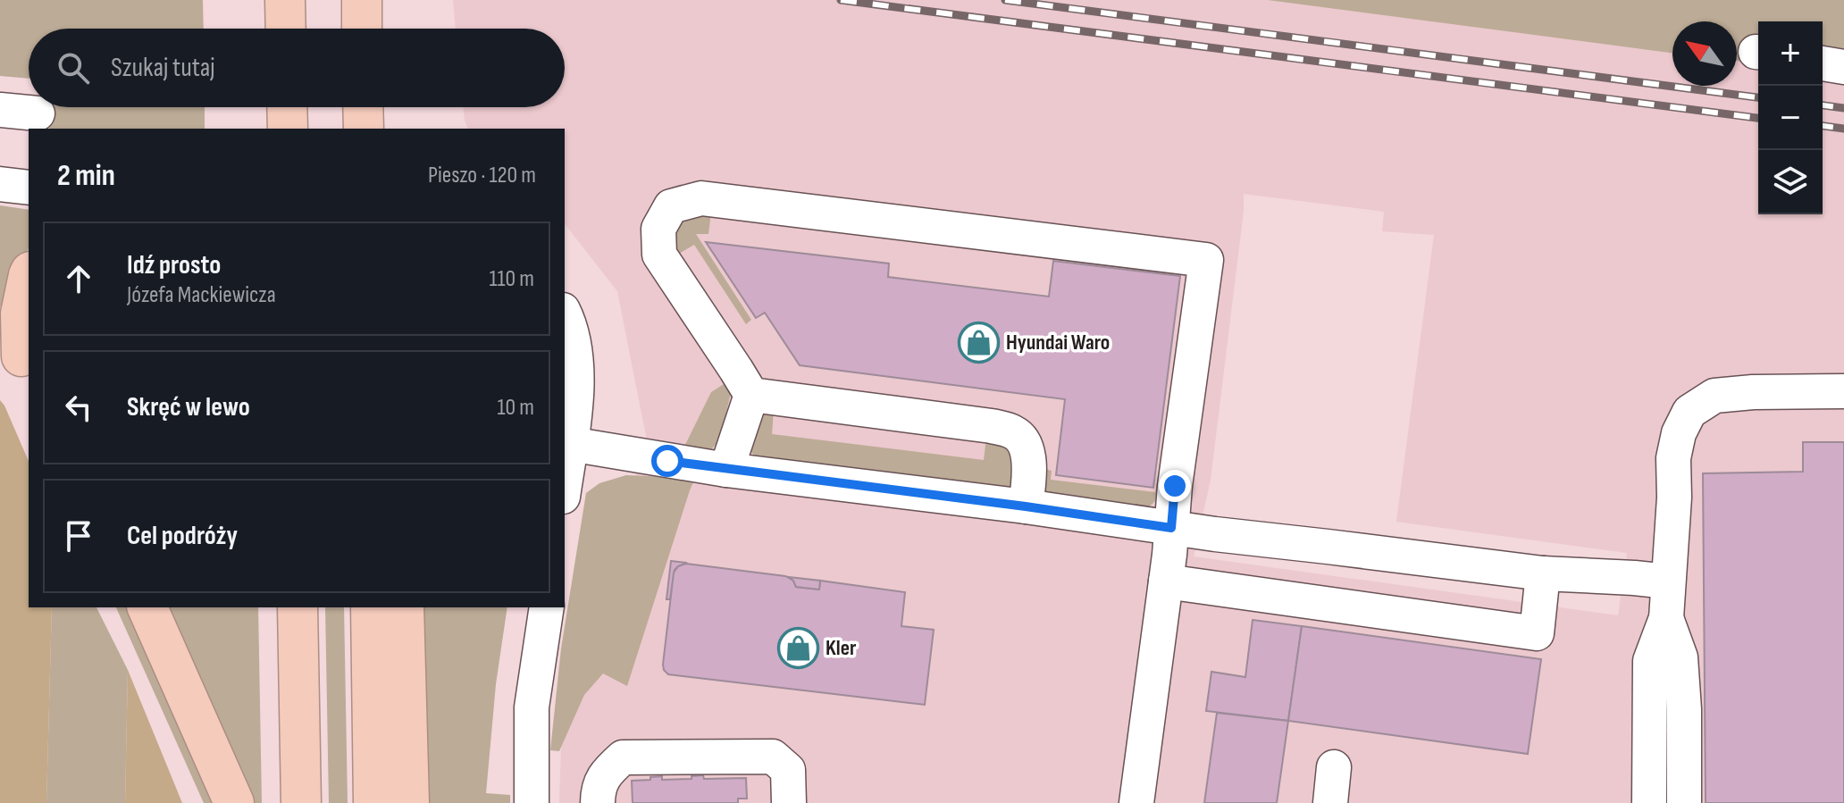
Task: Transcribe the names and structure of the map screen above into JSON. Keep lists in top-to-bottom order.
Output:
{
  "places": {
    "shop": ["Hyundai Waro", "Kler"]
  },
  "north": "top left",
  "page": {
    "map_buttons": ["+", "−"],
    "search": "Szukaj tutaj",
    "heading": ["2 min", "Pieszo · 120 m"],
    "list": [
      ["Idź prosto", "Józefa Mackiewicza", "110 m"],
      ["Skręć w lewo", "10 m"],
      "Cel podróży"
    ]
  }
}
